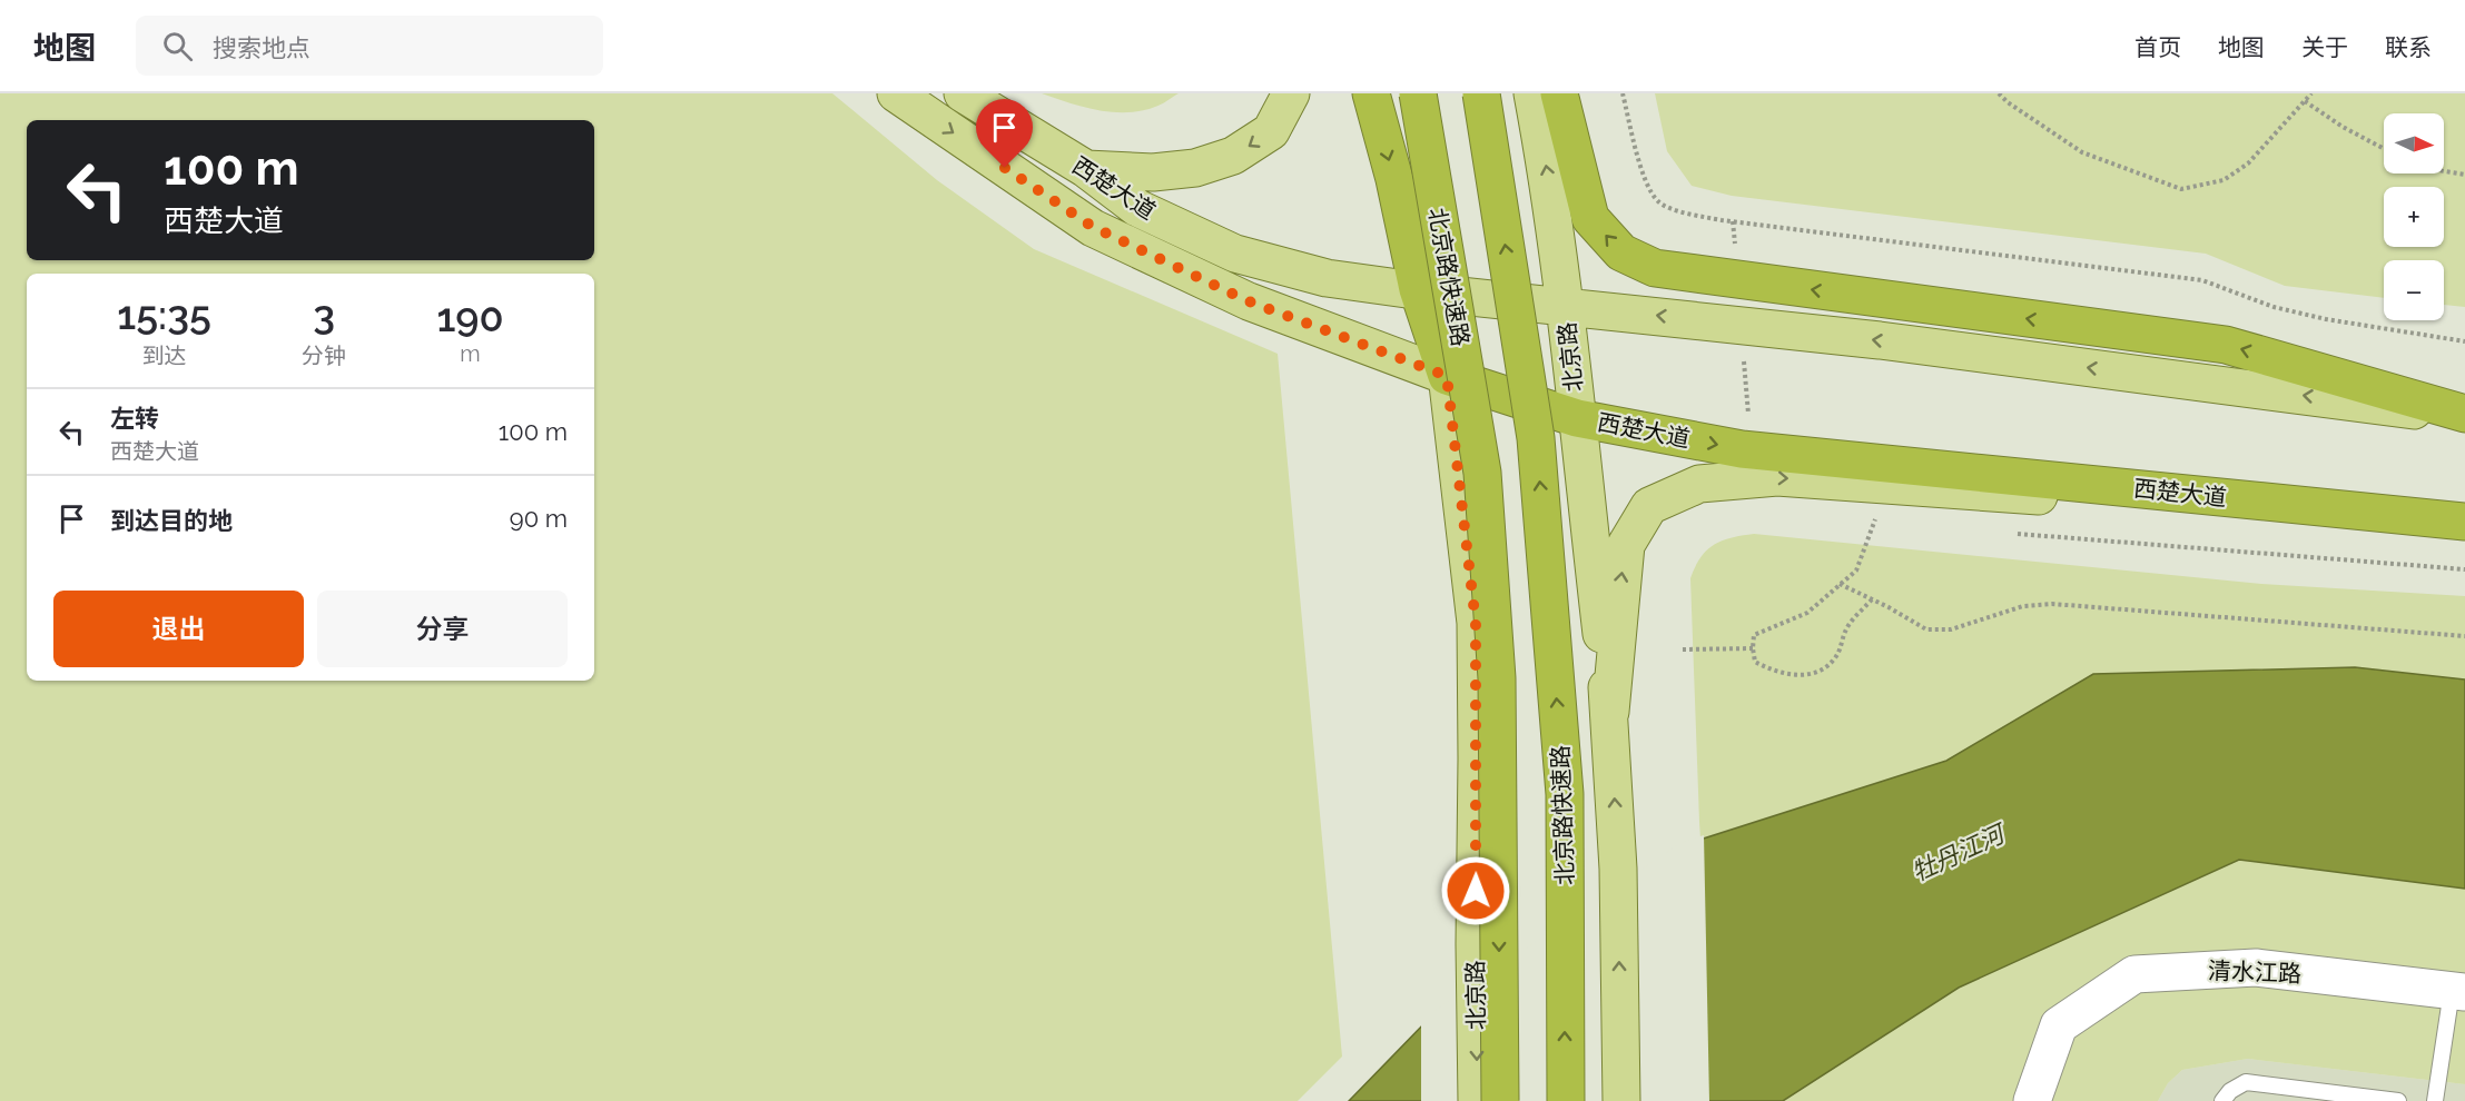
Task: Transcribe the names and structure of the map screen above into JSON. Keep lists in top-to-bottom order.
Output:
{
  "streets": {
    "highway": ["西楚大道", "北京路快速路"],
    "main road": ["北京路"],
    "street": ["清水江路"]
  },
  "crossings": [
    ["西楚大道", "北京路"]
  ],
  "water": ["牡丹江河"],
  "north": "right",
  "page": {
    "header": "地图",
    "search": "搜索地点",
    "nav": [
      "首页",
      "地图",
      "关于",
      "联系"
    ],
    "map_buttons": ["+", "−"],
    "turn": ["100 m", "西楚大道"],
    "eta": [
      "15:35",
      "到达",
      "3",
      "分钟",
      "190",
      "m"
    ],
    "list": [
      {
        "name": "左转",
        "note": "西楚大道",
        "value": "100 m"
      },
      {
        "name": "到达目的地",
        "value": "90 m"
      }
    ],
    "buttons": ["退出", "分享"]
  }
}
